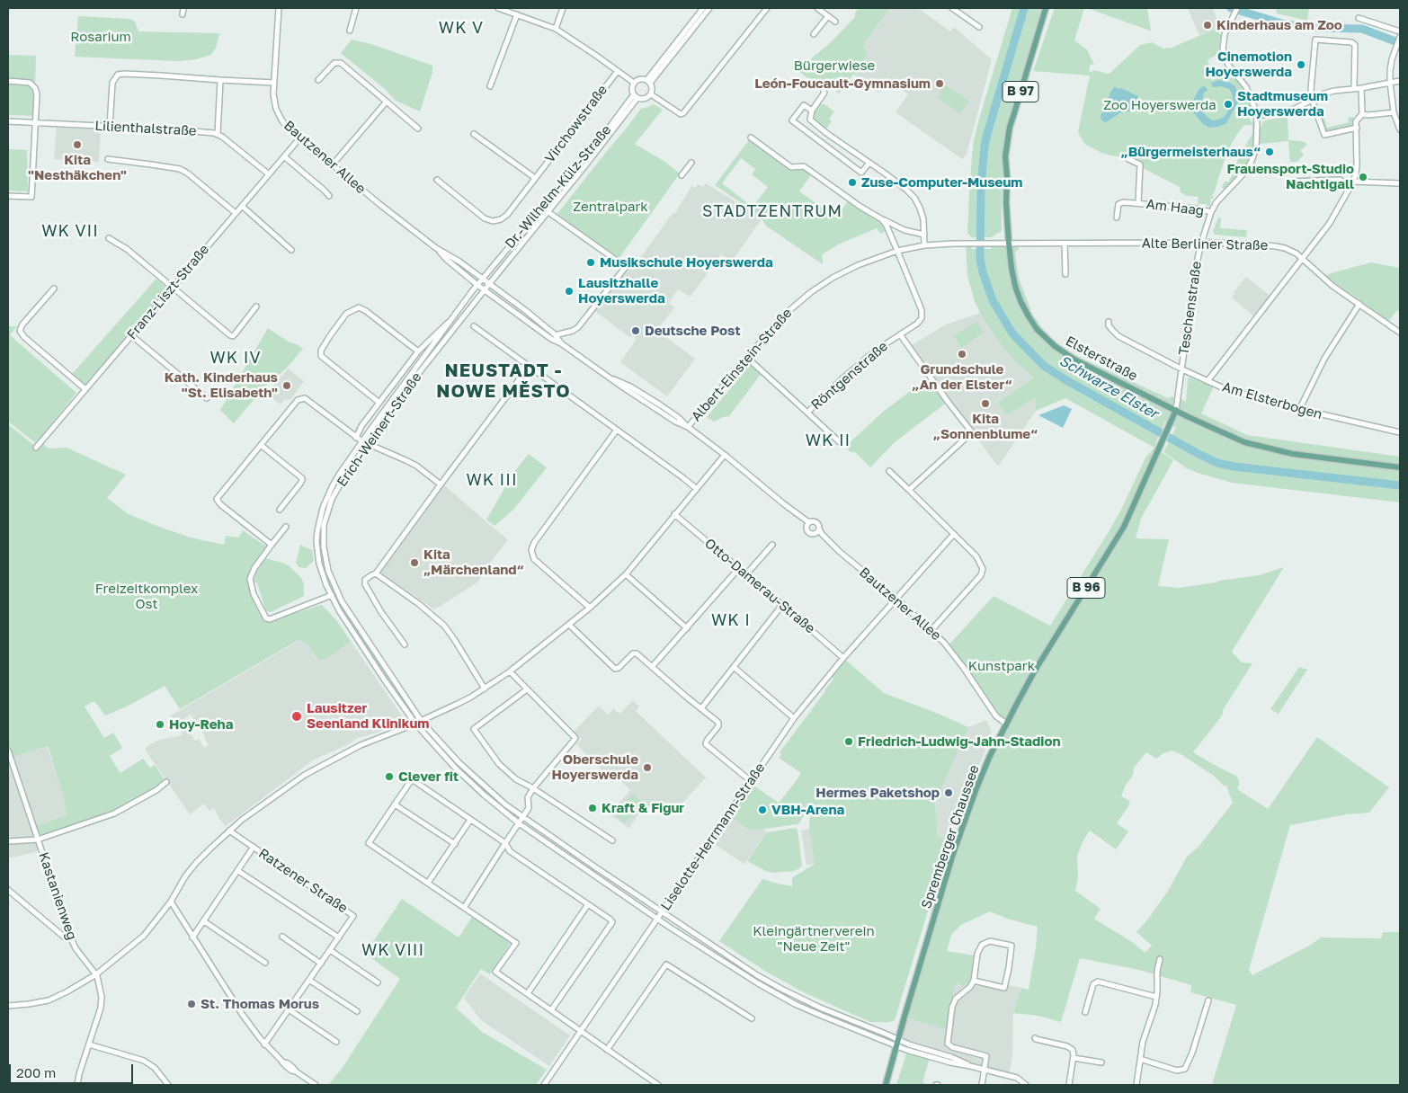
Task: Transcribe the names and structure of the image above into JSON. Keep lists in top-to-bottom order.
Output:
{
  "streets": {
    "main road": [
      "B 97",
      "Elsterstraße",
      "B 96",
      "Spremberger Chaussee"
    ],
    "street": [
      "Virchowstraße",
      "Lilienthalstraße",
      "Bautzener Allee",
      "Dr.-Wilhelm-Külz-Straße",
      "Am Haag",
      "Alte Berliner Straße",
      "Franz-Liszt-Straße",
      "Teschenstraße",
      "Albert-Einstein-Straße",
      "Röntgenstraße",
      "Am Elsterbogen",
      "Erich-Weinert-Straße",
      "Otto-Damerau-Straße",
      "Liselotte-Herrmann-Straße",
      "Ratzener Straße",
      "Kastanienweg"
    ]
  },
  "crossings": [
    ["Bautzener Allee", "Dr.-Wilhelm-Külz-Straße"],
    ["Bautzener Allee", "Franz-Liszt-Straße"],
    ["Bautzener Allee", "Albert-Einstein-Straße"],
    ["Bautzener Allee", "Erich-Weinert-Straße"],
    ["Bautzener Allee", "Liselotte-Herrmann-Straße"],
    ["Bautzener Allee", "Spremberger Chaussee"],
    ["Dr.-Wilhelm-Külz-Straße", "Erich-Weinert-Straße"],
    ["Am Haag", "Teschenstraße"],
    ["Alte Berliner Straße", "Teschenstraße"],
    ["Alte Berliner Straße", "Elsterstraße"],
    ["Alte Berliner Straße", "Albert-Einstein-Straße"],
    ["Teschenstraße", "Elsterstraße"],
    ["Teschenstraße", "Am Elsterbogen"],
    ["Teschenstraße", "Spremberger Chaussee"],
    ["Elsterstraße", "Albert-Einstein-Straße"],
    ["Elsterstraße", "Spremberger Chaussee"],
    ["Albert-Einstein-Straße", "Röntgenstraße"],
    ["Erich-Weinert-Straße", "Liselotte-Herrmann-Straße"],
    ["Erich-Weinert-Straße", "Spremberger Chaussee"],
    ["Otto-Damerau-Straße", "Liselotte-Herrmann-Straße"]
  ],
  "districts": [
    "WK V",
    "STADTZENTRUM",
    "WK VII",
    "WK IV",
    "NEUSTADT - NOWE MĚSTO",
    "WK II",
    "WK III",
    "WK I",
    "WK VIII"
  ],
  "water": ["Schwarze Elster"],
  "parks": [
    "Rosarium",
    "Bürgerwiese",
    "Zoo Hoyerswerda",
    "Zentralpark",
    "Freizeitkomplex Ost",
    "Kunstpark",
    "Kleingärtnerverein \"Neue Zeit\""
  ],
  "places": [
    "Kinderhaus am Zoo",
    "Cinemotion Hoyerswerda",
    "León-Foucault-Gymnasium",
    "Stadtmuseum Hoyerswerda",
    "Kita \"Nesthäkchen\"",
    "„Bürgermeisterhaus“",
    "Frauensport-Studio Nachtigall",
    "Zuse-Computer-Museum",
    "Musikschule Hoyerswerda",
    "Lausitzhalle Hoyerswerda",
    "Deutsche Post",
    "Grundschule „An der Elster“",
    "Kath. Kinderhaus \"St. Elisabeth\"",
    "Kita „Sonnenblume“",
    "Kita „Märchenland“",
    "Lausitzer Seenland Klinikum",
    "Hoy-Reha",
    "Friedrich-Ludwig-Jahn-Stadion",
    "Oberschule Hoyerswerda",
    "Clever fit",
    "Hermes Paketshop",
    "Kraft & Figur",
    "VBH-Arena",
    "St. Thomas Morus"
  ],
  "scale_bar": "200 m"
}
